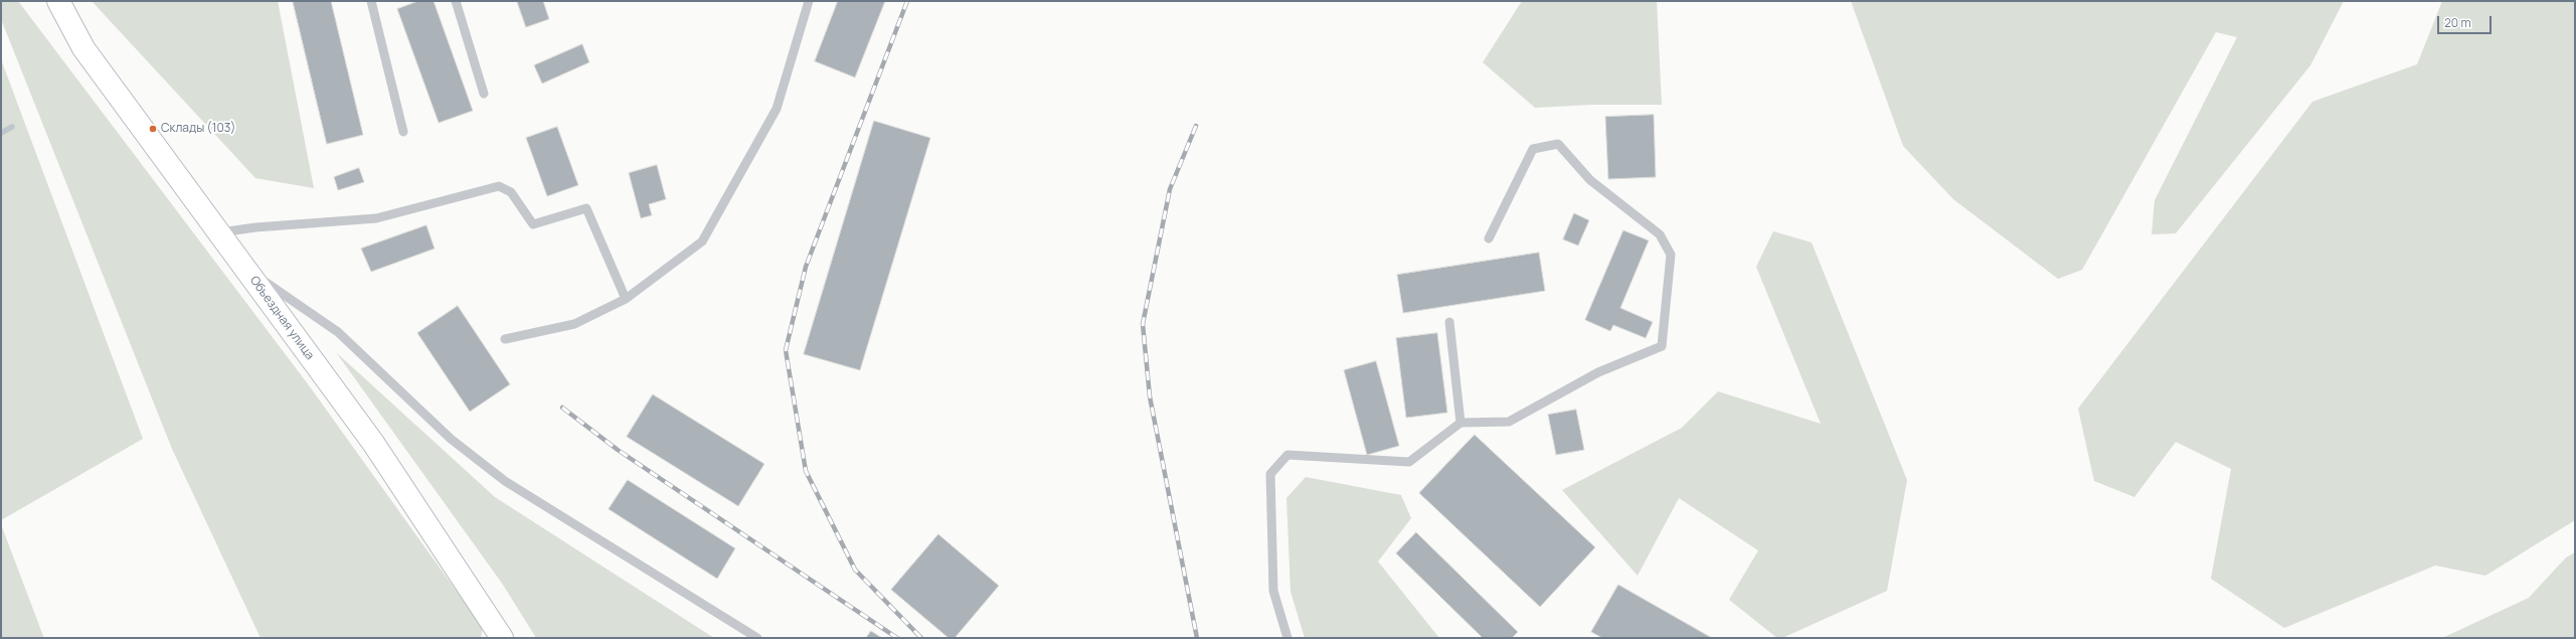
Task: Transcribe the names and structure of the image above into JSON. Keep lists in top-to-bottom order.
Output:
{
  "streets": {
    "main road": ["Объездная улица"]
  },
  "places": ["Склады (103)"],
  "scale_bar": "20 m"
}
